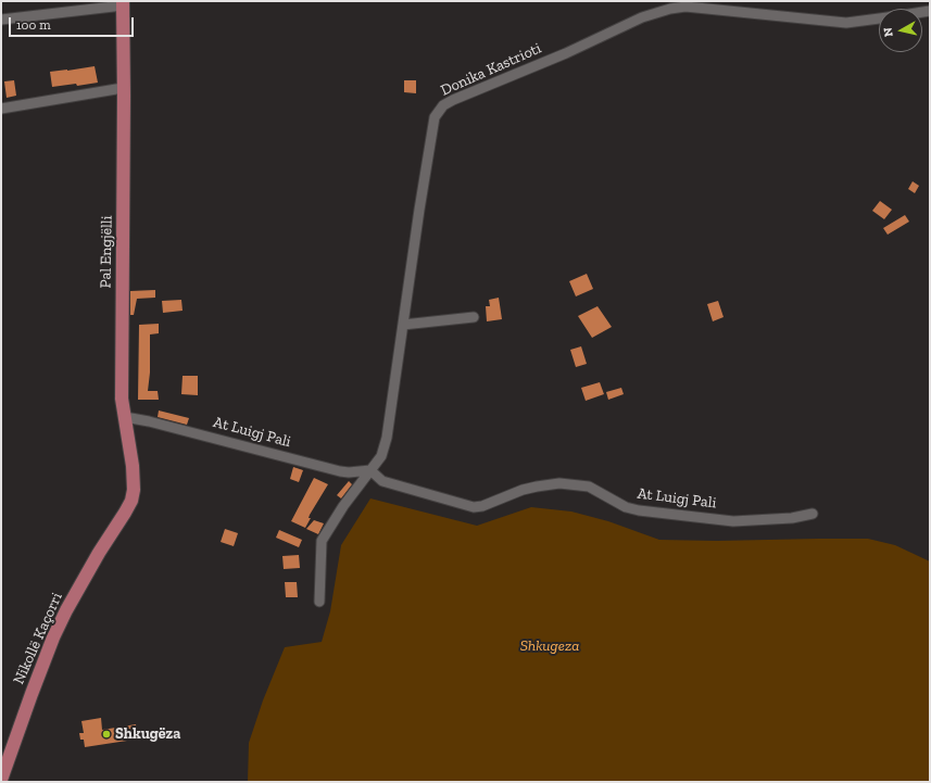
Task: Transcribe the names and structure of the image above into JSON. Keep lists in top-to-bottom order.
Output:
{
  "streets": {
    "main road": ["Pal Engjëlli", "Nikollë Kaçorri"],
    "street": ["Donika Kastrioti", "At Luigj Pali"]
  },
  "crossings": [
    ["Donika Kastrioti", "At Luigj Pali"],
    ["Pal Engjëlli", "At Luigj Pali"],
    ["Pal Engjëlli", "Nikollë Kaçorri"]
  ],
  "parks": ["Shkugeza"],
  "places": ["Shkugëza"],
  "scale_bar": "100 m",
  "north": "left"
}
